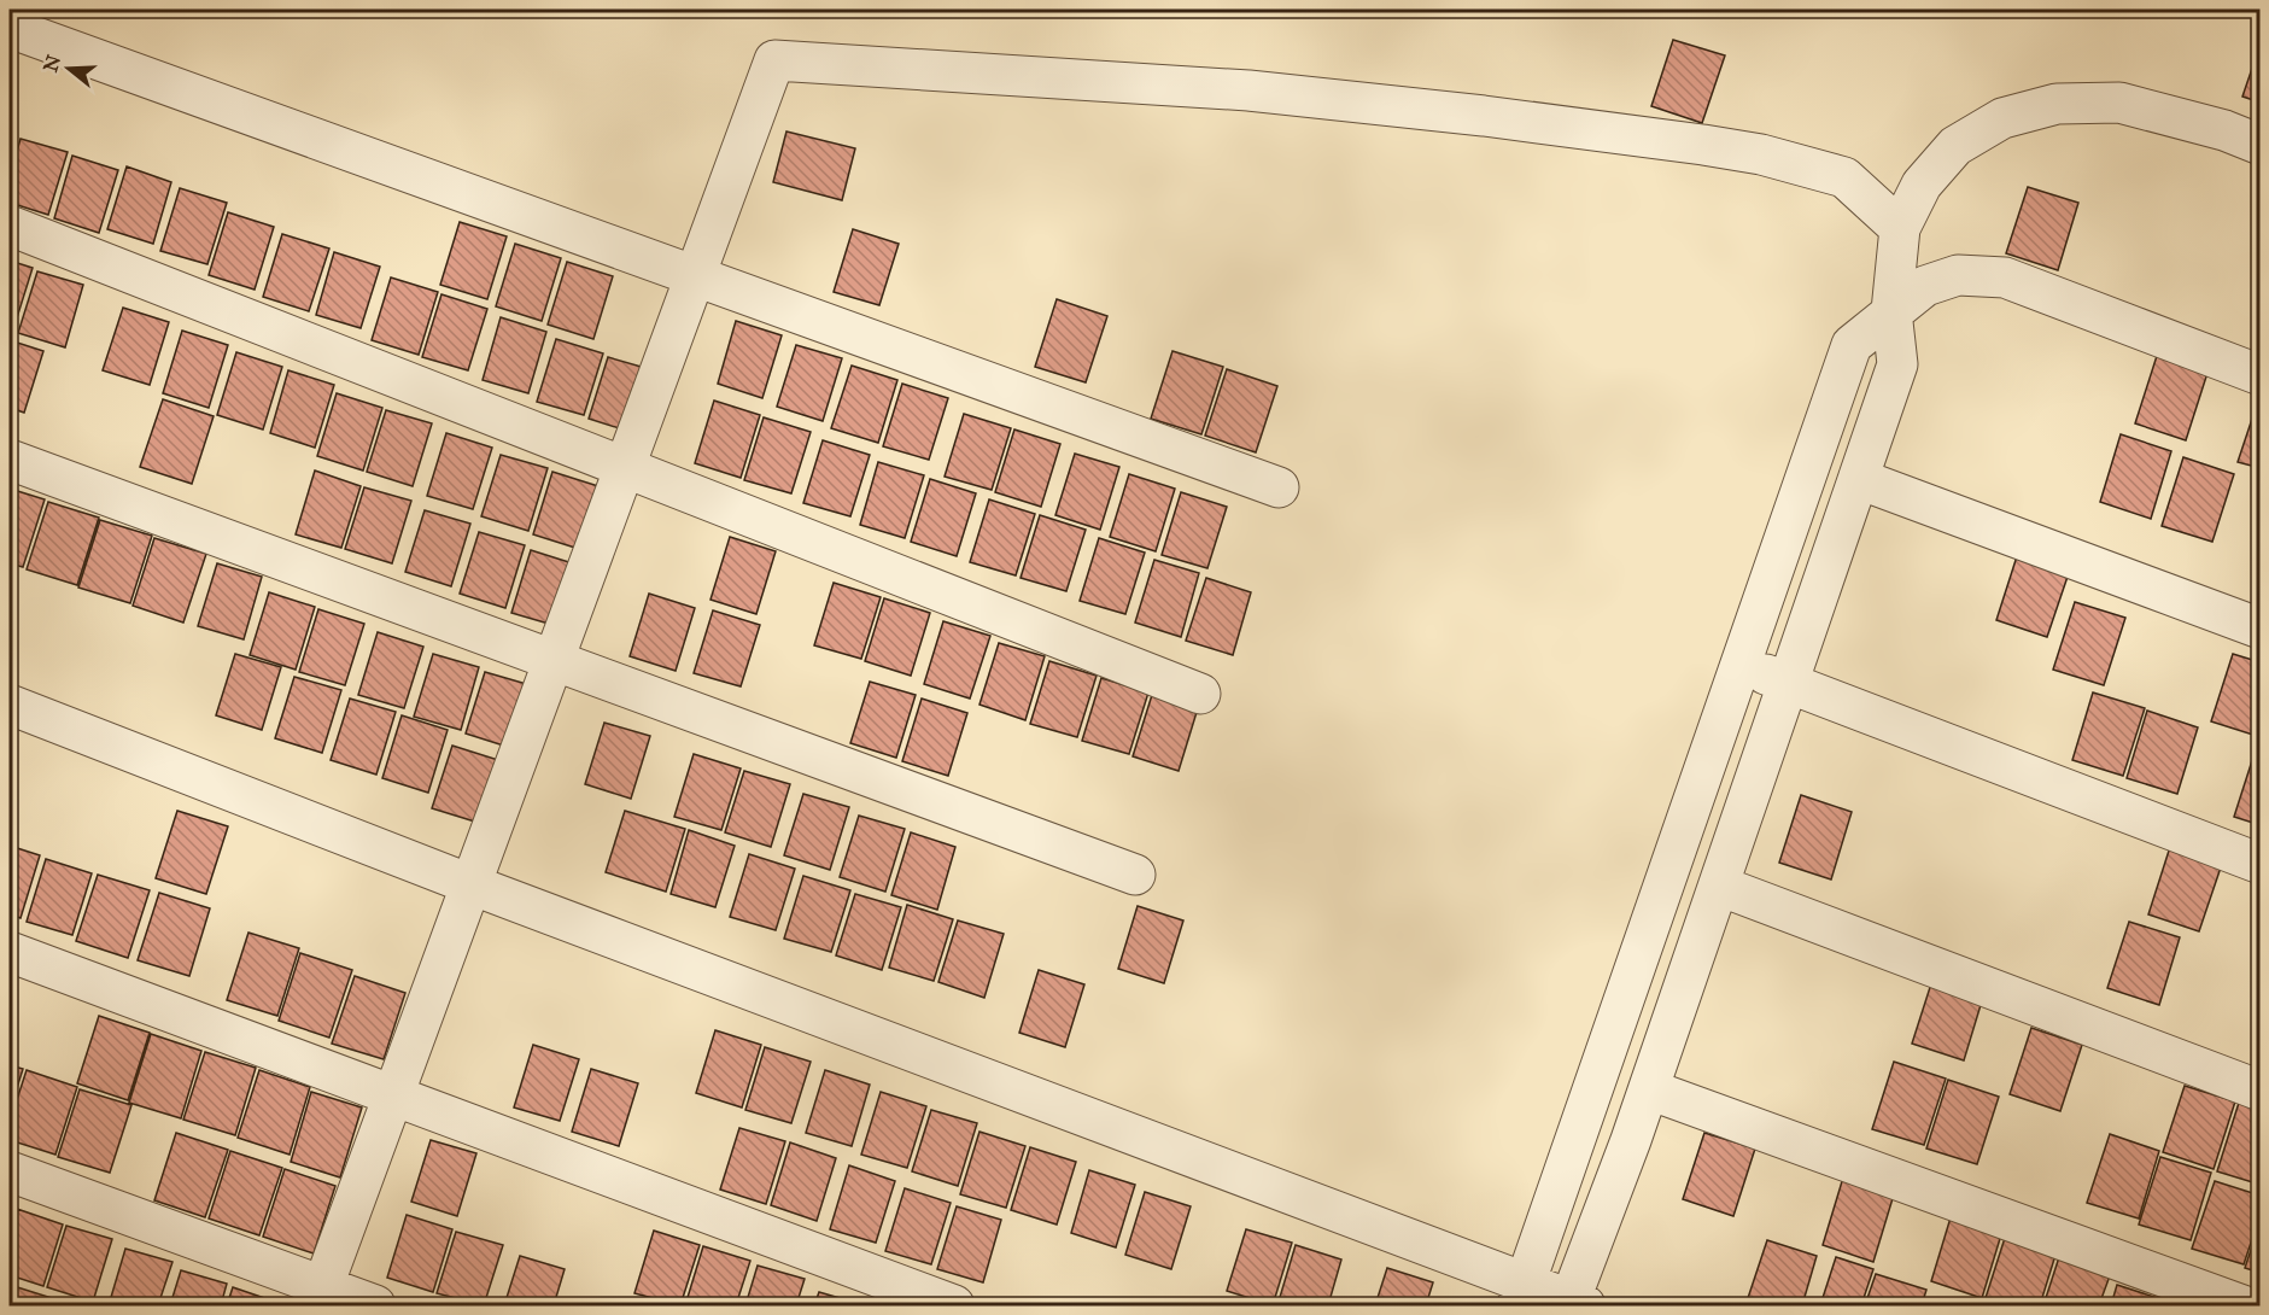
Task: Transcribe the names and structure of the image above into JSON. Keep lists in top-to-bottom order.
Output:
{
  "north": "left"
}
